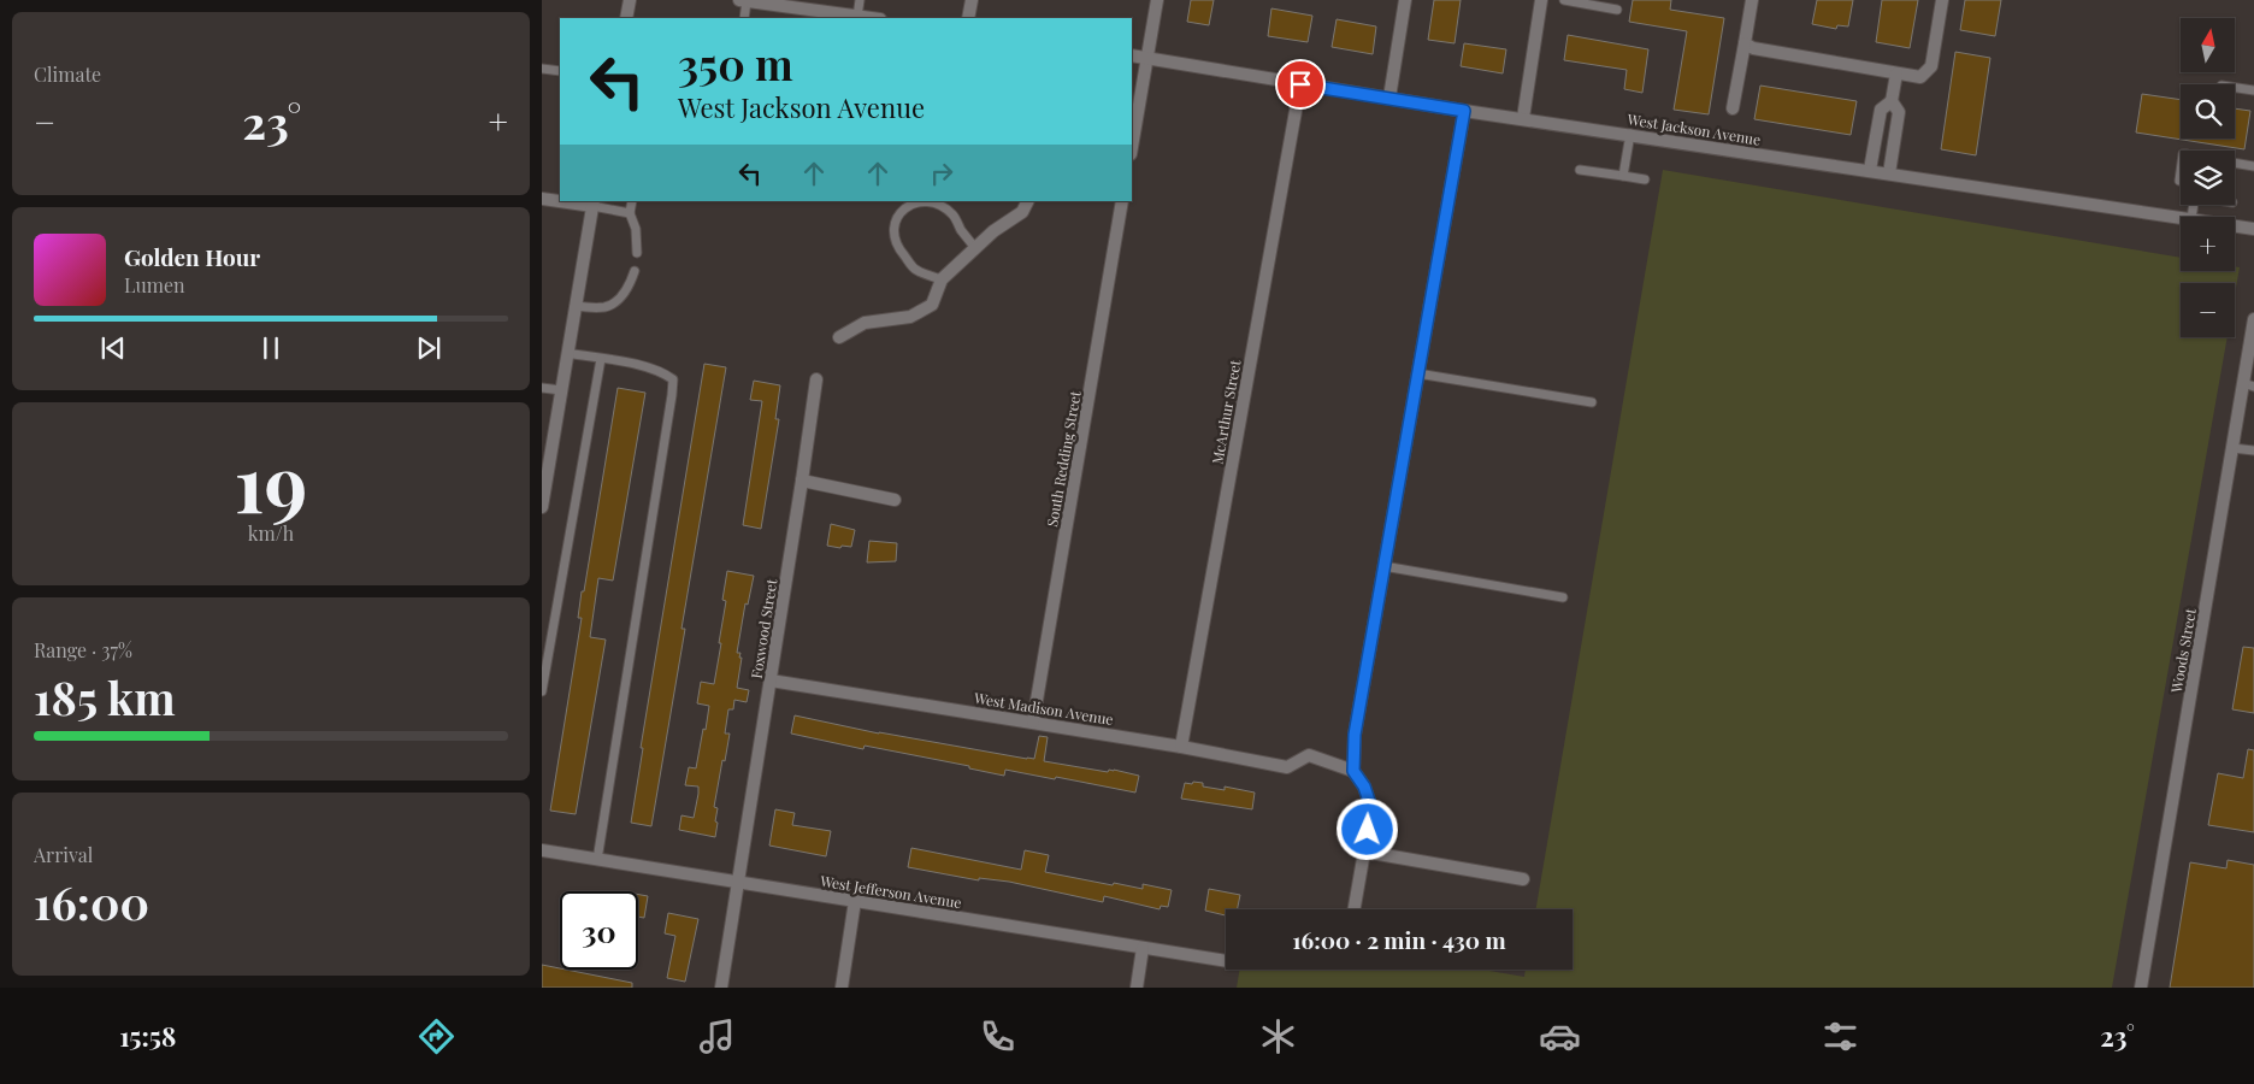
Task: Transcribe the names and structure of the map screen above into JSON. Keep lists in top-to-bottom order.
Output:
{
  "streets": {
    "street": [
      "West Jackson Avenue",
      "McArthur Street",
      "South Redding Street",
      "Foxwood Street",
      "Woods Street",
      "West Madison Avenue",
      "West Jefferson Avenue"
    ]
  },
  "crossings": [
    ["West Jackson Avenue", "McArthur Street"],
    ["McArthur Street", "West Madison Avenue"],
    ["South Redding Street", "West Madison Avenue"],
    ["Foxwood Street", "West Madison Avenue"],
    ["Foxwood Street", "West Jefferson Avenue"]
  ],
  "north": "top",
  "page": {
    "tile": [
      "Climate",
      ["19", "km/h"],
      ["Range · 37%", "185 km"],
      ["Arrival", "16:00"]
    ],
    "map_buttons": ["+", "−"],
    "turn": ["350 m", "West Jackson Avenue"],
    "heat": ["−", "23°", "+"],
    "song": ["Golden Hour", "Lumen"],
    "limit": "30",
    "trip": "16:00 · 2 min · 430 m",
    "tabs": ["15:58", "23°"]
  }
}
